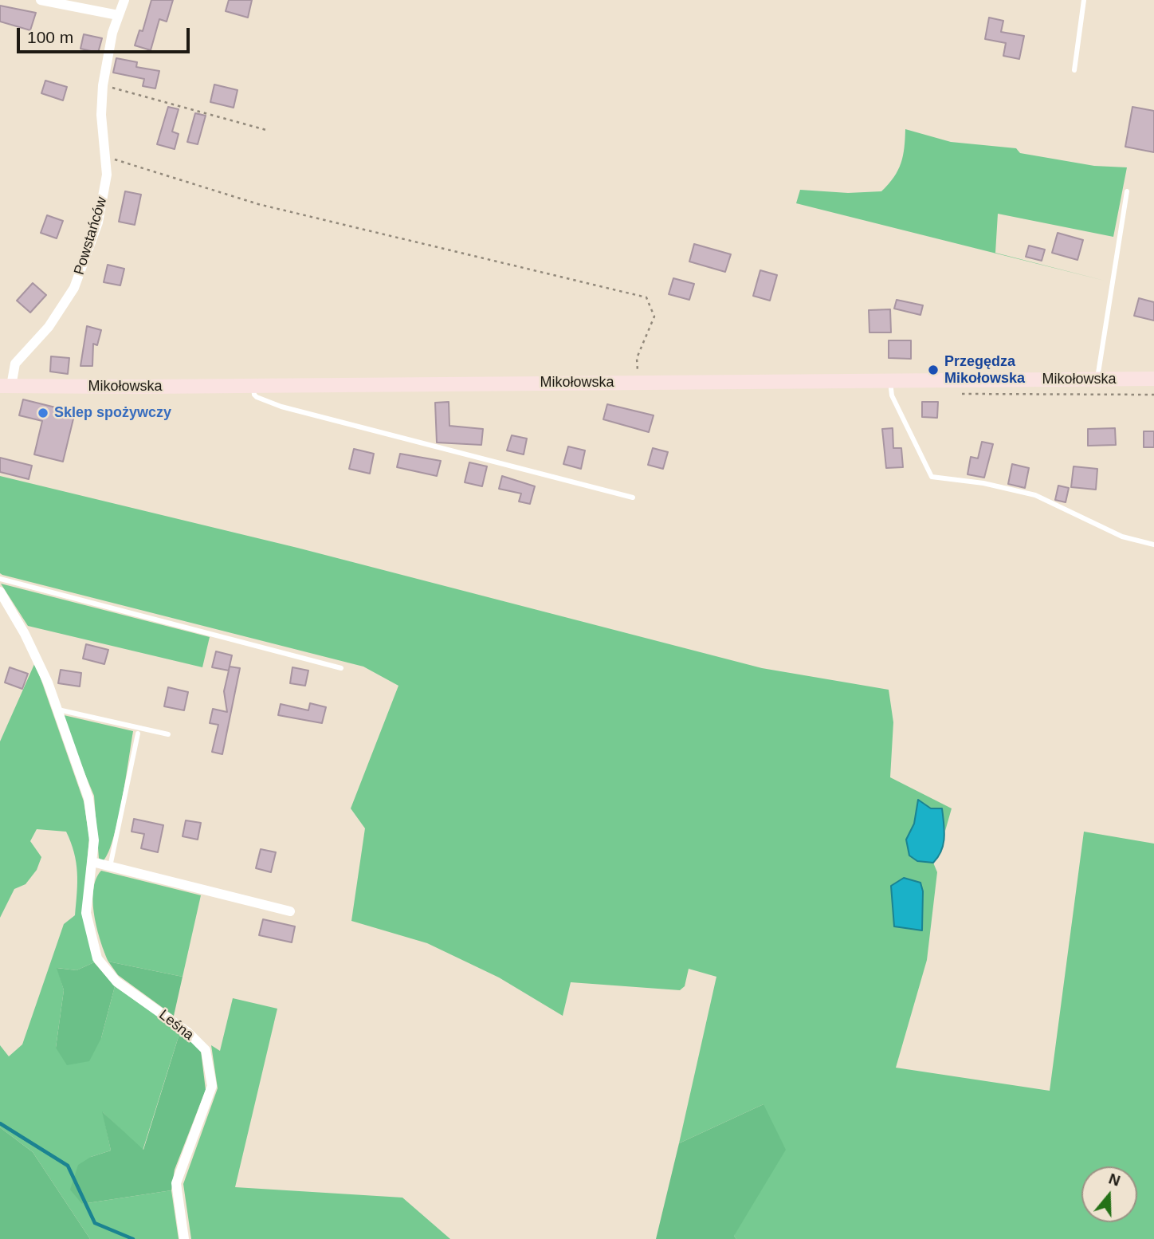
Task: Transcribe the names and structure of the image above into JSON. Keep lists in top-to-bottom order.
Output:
{
  "streets": {
    "main road": ["Mikołowska"],
    "street": ["Powstańców", "Leśna"]
  },
  "crossings": [
    ["Powstańców", "Mikołowska"]
  ],
  "places": ["Przegędza Mikołowska", "Sklep spożywczy"],
  "scale_bar": "100 m",
  "north": "top"
}
